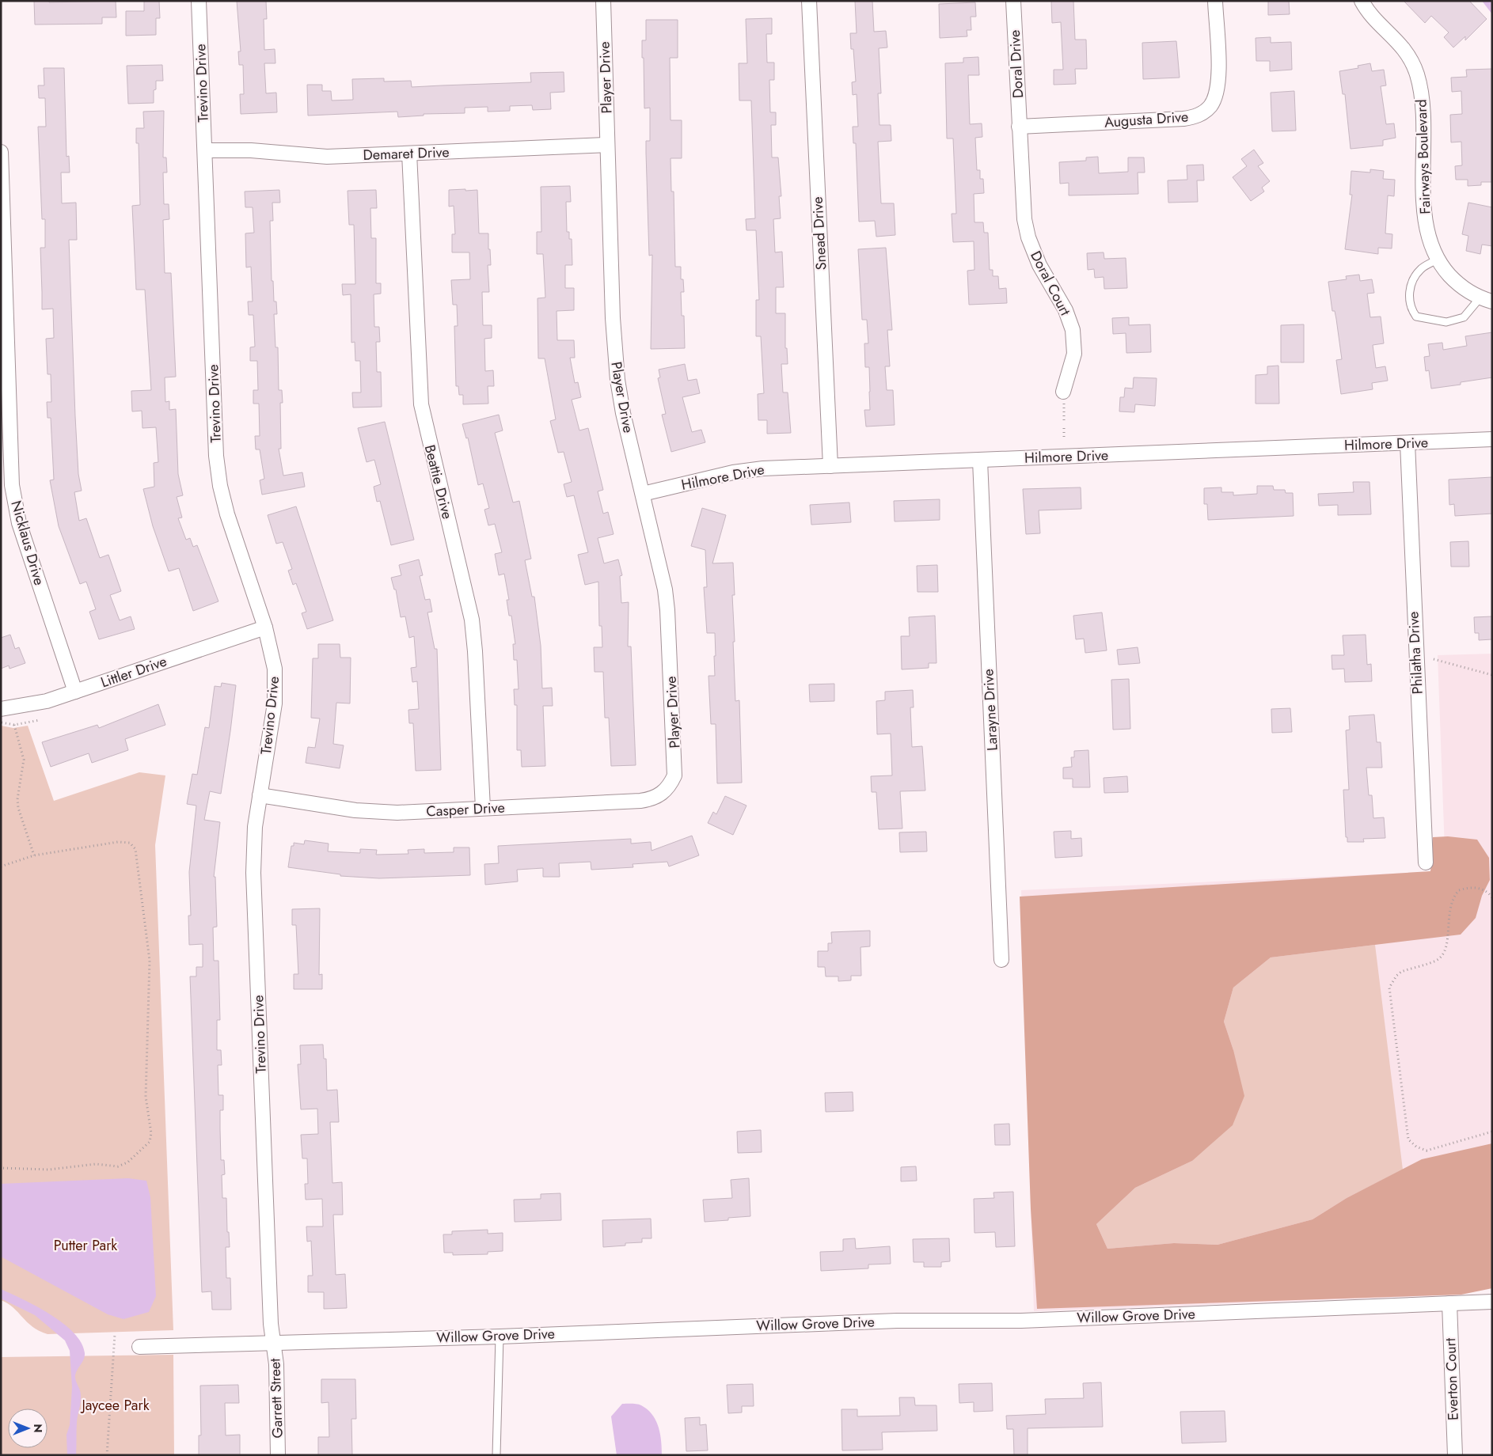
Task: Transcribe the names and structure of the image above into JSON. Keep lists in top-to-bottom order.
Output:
{
  "streets": {
    "street": [
      "Doral Drive",
      "Player Drive",
      "Trevino Drive",
      "Augusta Drive",
      "Demaret Drive",
      "Fairways Boulevard",
      "Snead Drive",
      "Doral Court",
      "Hilmore Drive",
      "Beattie Drive",
      "Nicklaus Drive",
      "Philatha Drive",
      "Littler Drive",
      "Larayne Drive",
      "Casper Drive",
      "Willow Grove Drive",
      "Everton Court",
      "Garrett Street"
    ]
  },
  "crossings": [
    ["Doral Drive", "Augusta Drive"],
    ["Doral Drive", "Doral Court"],
    ["Player Drive", "Demaret Drive"],
    ["Player Drive", "Hilmore Drive"],
    ["Player Drive", "Casper Drive"],
    ["Trevino Drive", "Demaret Drive"],
    ["Trevino Drive", "Littler Drive"],
    ["Trevino Drive", "Casper Drive"],
    ["Trevino Drive", "Willow Grove Drive"],
    ["Trevino Drive", "Garrett Street"],
    ["Augusta Drive", "Doral Court"],
    ["Demaret Drive", "Beattie Drive"],
    ["Snead Drive", "Hilmore Drive"],
    ["Hilmore Drive", "Philatha Drive"],
    ["Hilmore Drive", "Larayne Drive"],
    ["Beattie Drive", "Casper Drive"],
    ["Nicklaus Drive", "Littler Drive"],
    ["Willow Grove Drive", "Everton Court"],
    ["Willow Grove Drive", "Garrett Street"]
  ],
  "parks": ["Putter Park", "Jaycee Park"],
  "north": "right"
}
